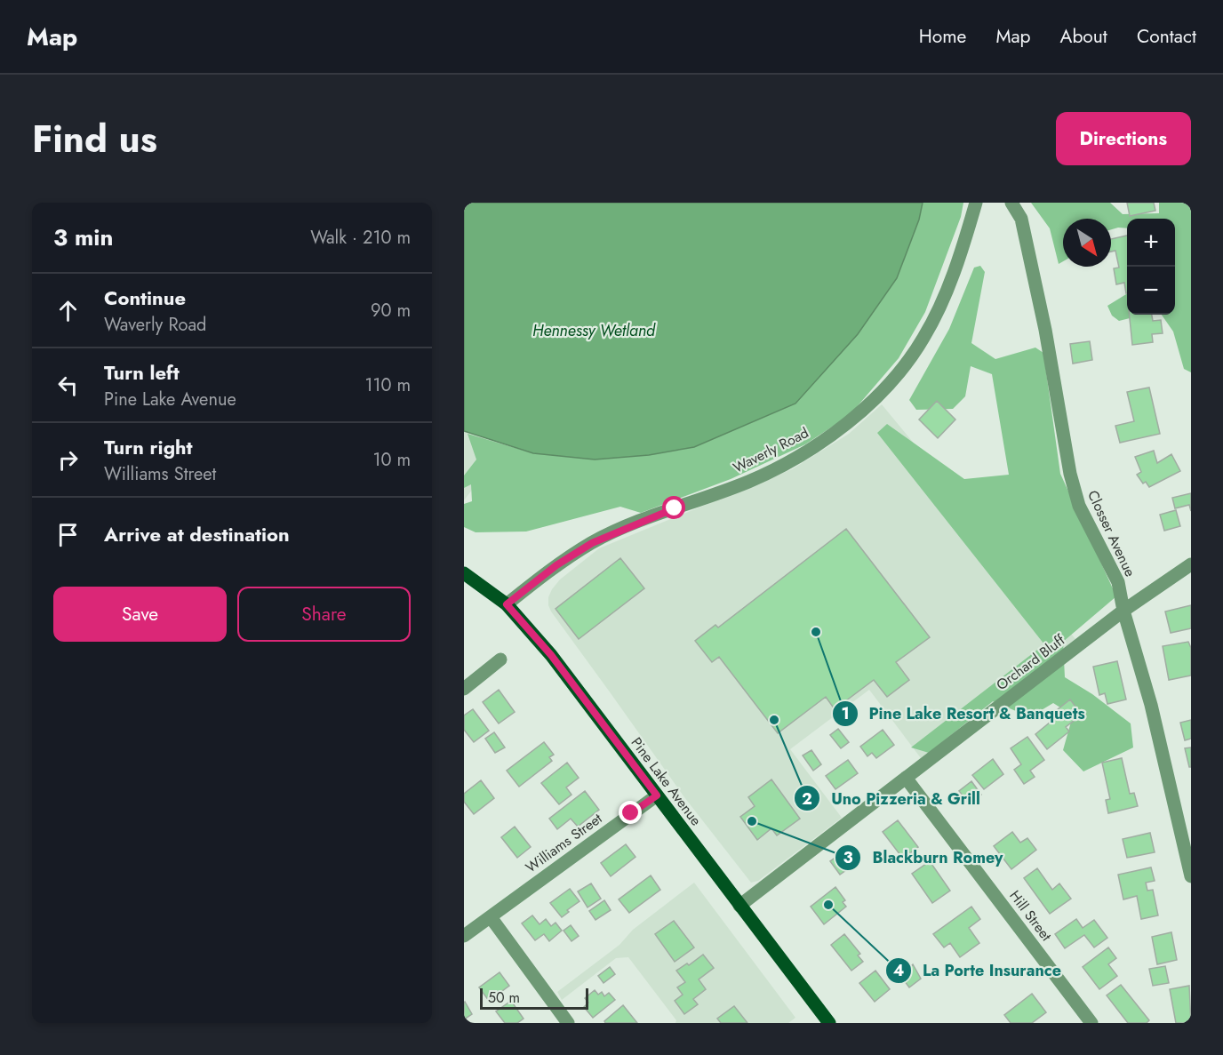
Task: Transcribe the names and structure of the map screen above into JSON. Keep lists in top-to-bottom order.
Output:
{
  "streets": {
    "main road": ["Pine Lake Avenue"],
    "street": [
      "Waverly Road",
      "Closser Avenue",
      "Orchard Bluff",
      "Williams Street",
      "Hill Street"
    ]
  },
  "crossings": [
    ["Waverly Road", "Pine Lake Avenue"],
    ["Closser Avenue", "Orchard Bluff"],
    ["Orchard Bluff", "Pine Lake Avenue"],
    ["Orchard Bluff", "Hill Street"],
    ["Pine Lake Avenue", "Williams Street"]
  ],
  "water": ["Hennessy Wetland"],
  "places": [
    "Pine Lake Resort & Banquets",
    "Uno Pizzeria & Grill",
    "Blackburn Romey",
    "La Porte Insurance"
  ],
  "scale_bar": "50 m",
  "north": "bottom right",
  "page": {
    "header": "Map",
    "nav": [
      "Home",
      "Map",
      "About",
      "Contact"
    ],
    "title": "Find us",
    "buttons": [
      "Directions",
      ["Save", "Share"]
    ],
    "heading": ["3 min", "Walk · 210 m"],
    "map_buttons": ["+", "−"],
    "list": [
      ["Continue", "Waverly Road", "90 m"],
      ["Turn left", "Pine Lake Avenue", "110 m"],
      ["Turn right", "Williams Street", "10 m"],
      "Arrive at destination"
    ],
    "scale": "50 m"
  }
}
